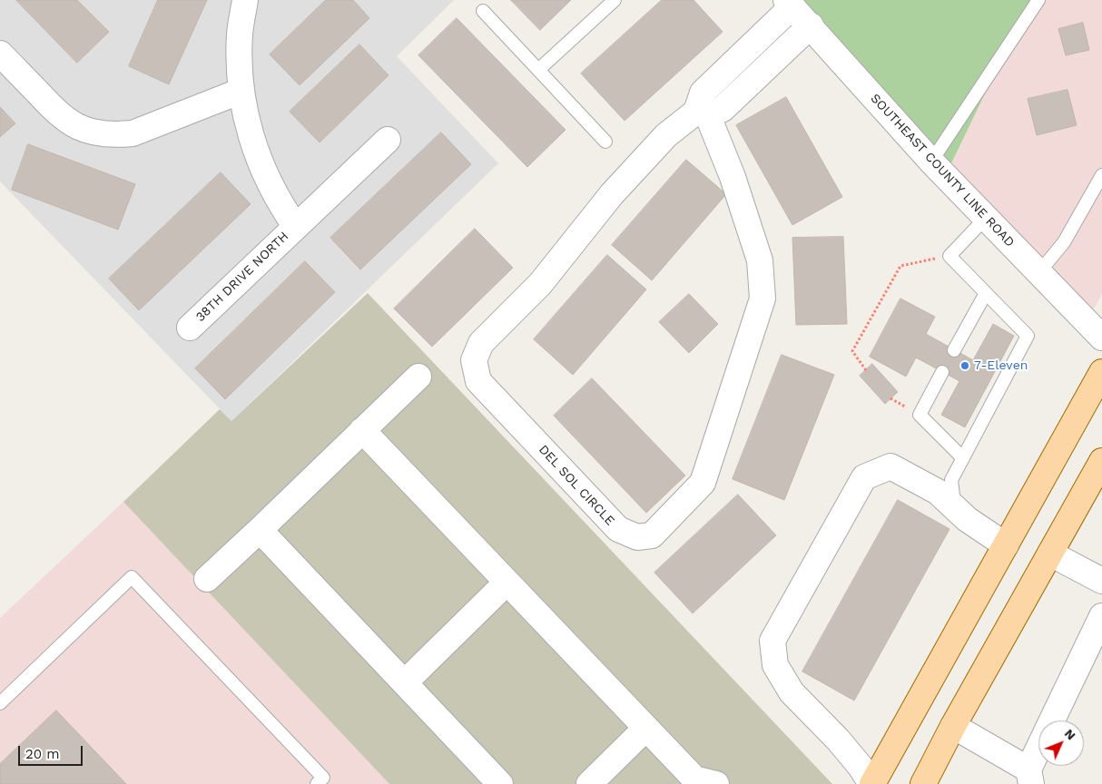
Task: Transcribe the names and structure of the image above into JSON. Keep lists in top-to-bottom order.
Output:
{
  "streets": {
    "street": ["SOUTHEAST COUNTY LINE ROAD", "38TH DRIVE NORTH", "DEL SOL CIRCLE"]
  },
  "crossings": [
    ["SOUTHEAST COUNTY LINE ROAD", "DEL SOL CIRCLE"]
  ],
  "places": ["7-Eleven"],
  "scale_bar": "20 m",
  "north": "top right"
}
